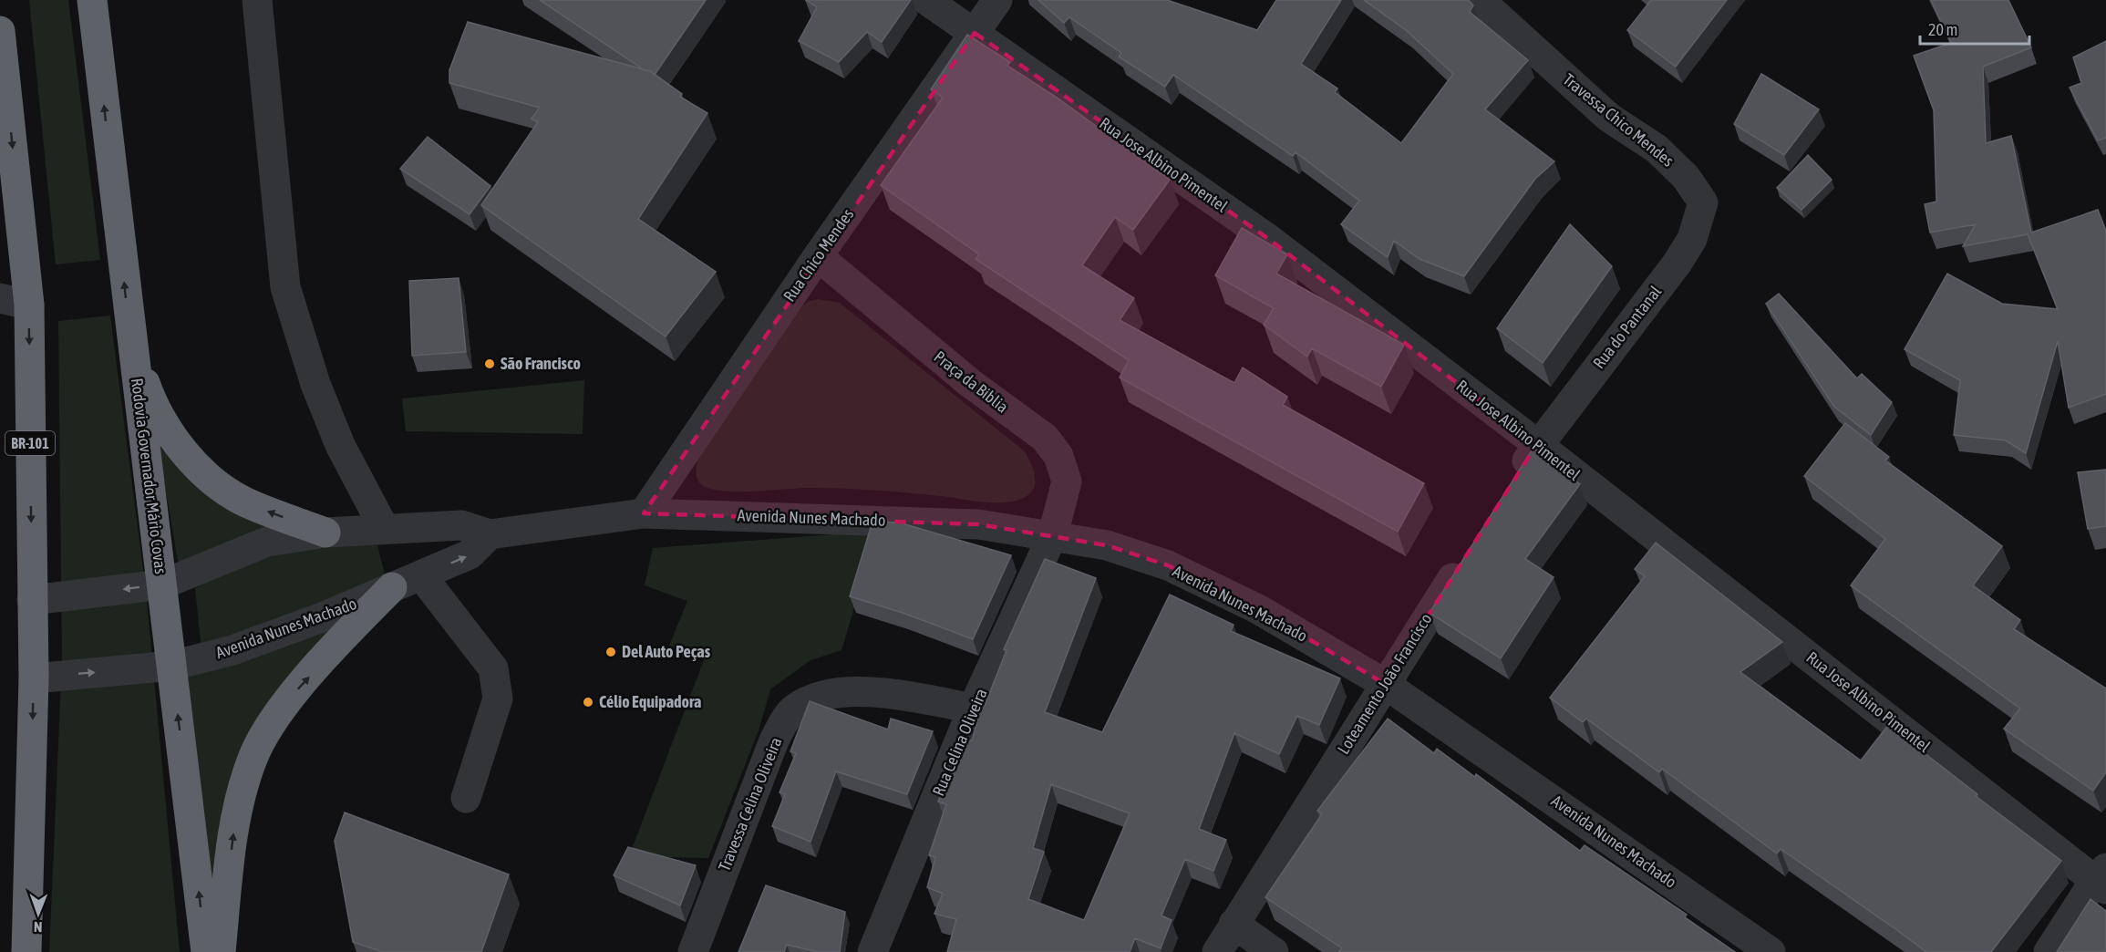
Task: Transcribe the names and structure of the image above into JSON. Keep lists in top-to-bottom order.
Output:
{
  "streets": {
    "highway": ["BR-101", "Rodovia Governador Mário Covas"],
    "street": [
      "Travessa Chico Mendes",
      "Rua Jose Albino Pimentel",
      "Rua Chico Mendes",
      "Rua do Pantanal",
      "Praça da Biblia",
      "Avenida Nunes Machado",
      "Loteamento João Francisco",
      "Rua Celina Oliveira",
      "Travessa Celina Oliveira"
    ]
  },
  "crossings": [
    ["Travessa Chico Mendes", "Rua do Pantanal"],
    ["Rua Jose Albino Pimentel", "Rua Chico Mendes"],
    ["Rua Jose Albino Pimentel", "Rua do Pantanal"],
    ["Rua Chico Mendes", "Praça da Biblia"],
    ["Rua Chico Mendes", "Avenida Nunes Machado"],
    ["Praça da Biblia", "Avenida Nunes Machado"],
    ["Praça da Biblia", "Rua Celina Oliveira"],
    ["BR-101", "Avenida Nunes Machado"],
    ["Rodovia Governador Mário Covas", "Avenida Nunes Machado"],
    ["Avenida Nunes Machado", "Loteamento João Francisco"],
    ["Avenida Nunes Machado", "Rua Celina Oliveira"],
    ["Rua Celina Oliveira", "Travessa Celina Oliveira"]
  ],
  "places": ["São Francisco", "Del Auto Peças", "Célio Equipadora"],
  "scale_bar": "20 m",
  "north": "bottom"
}
